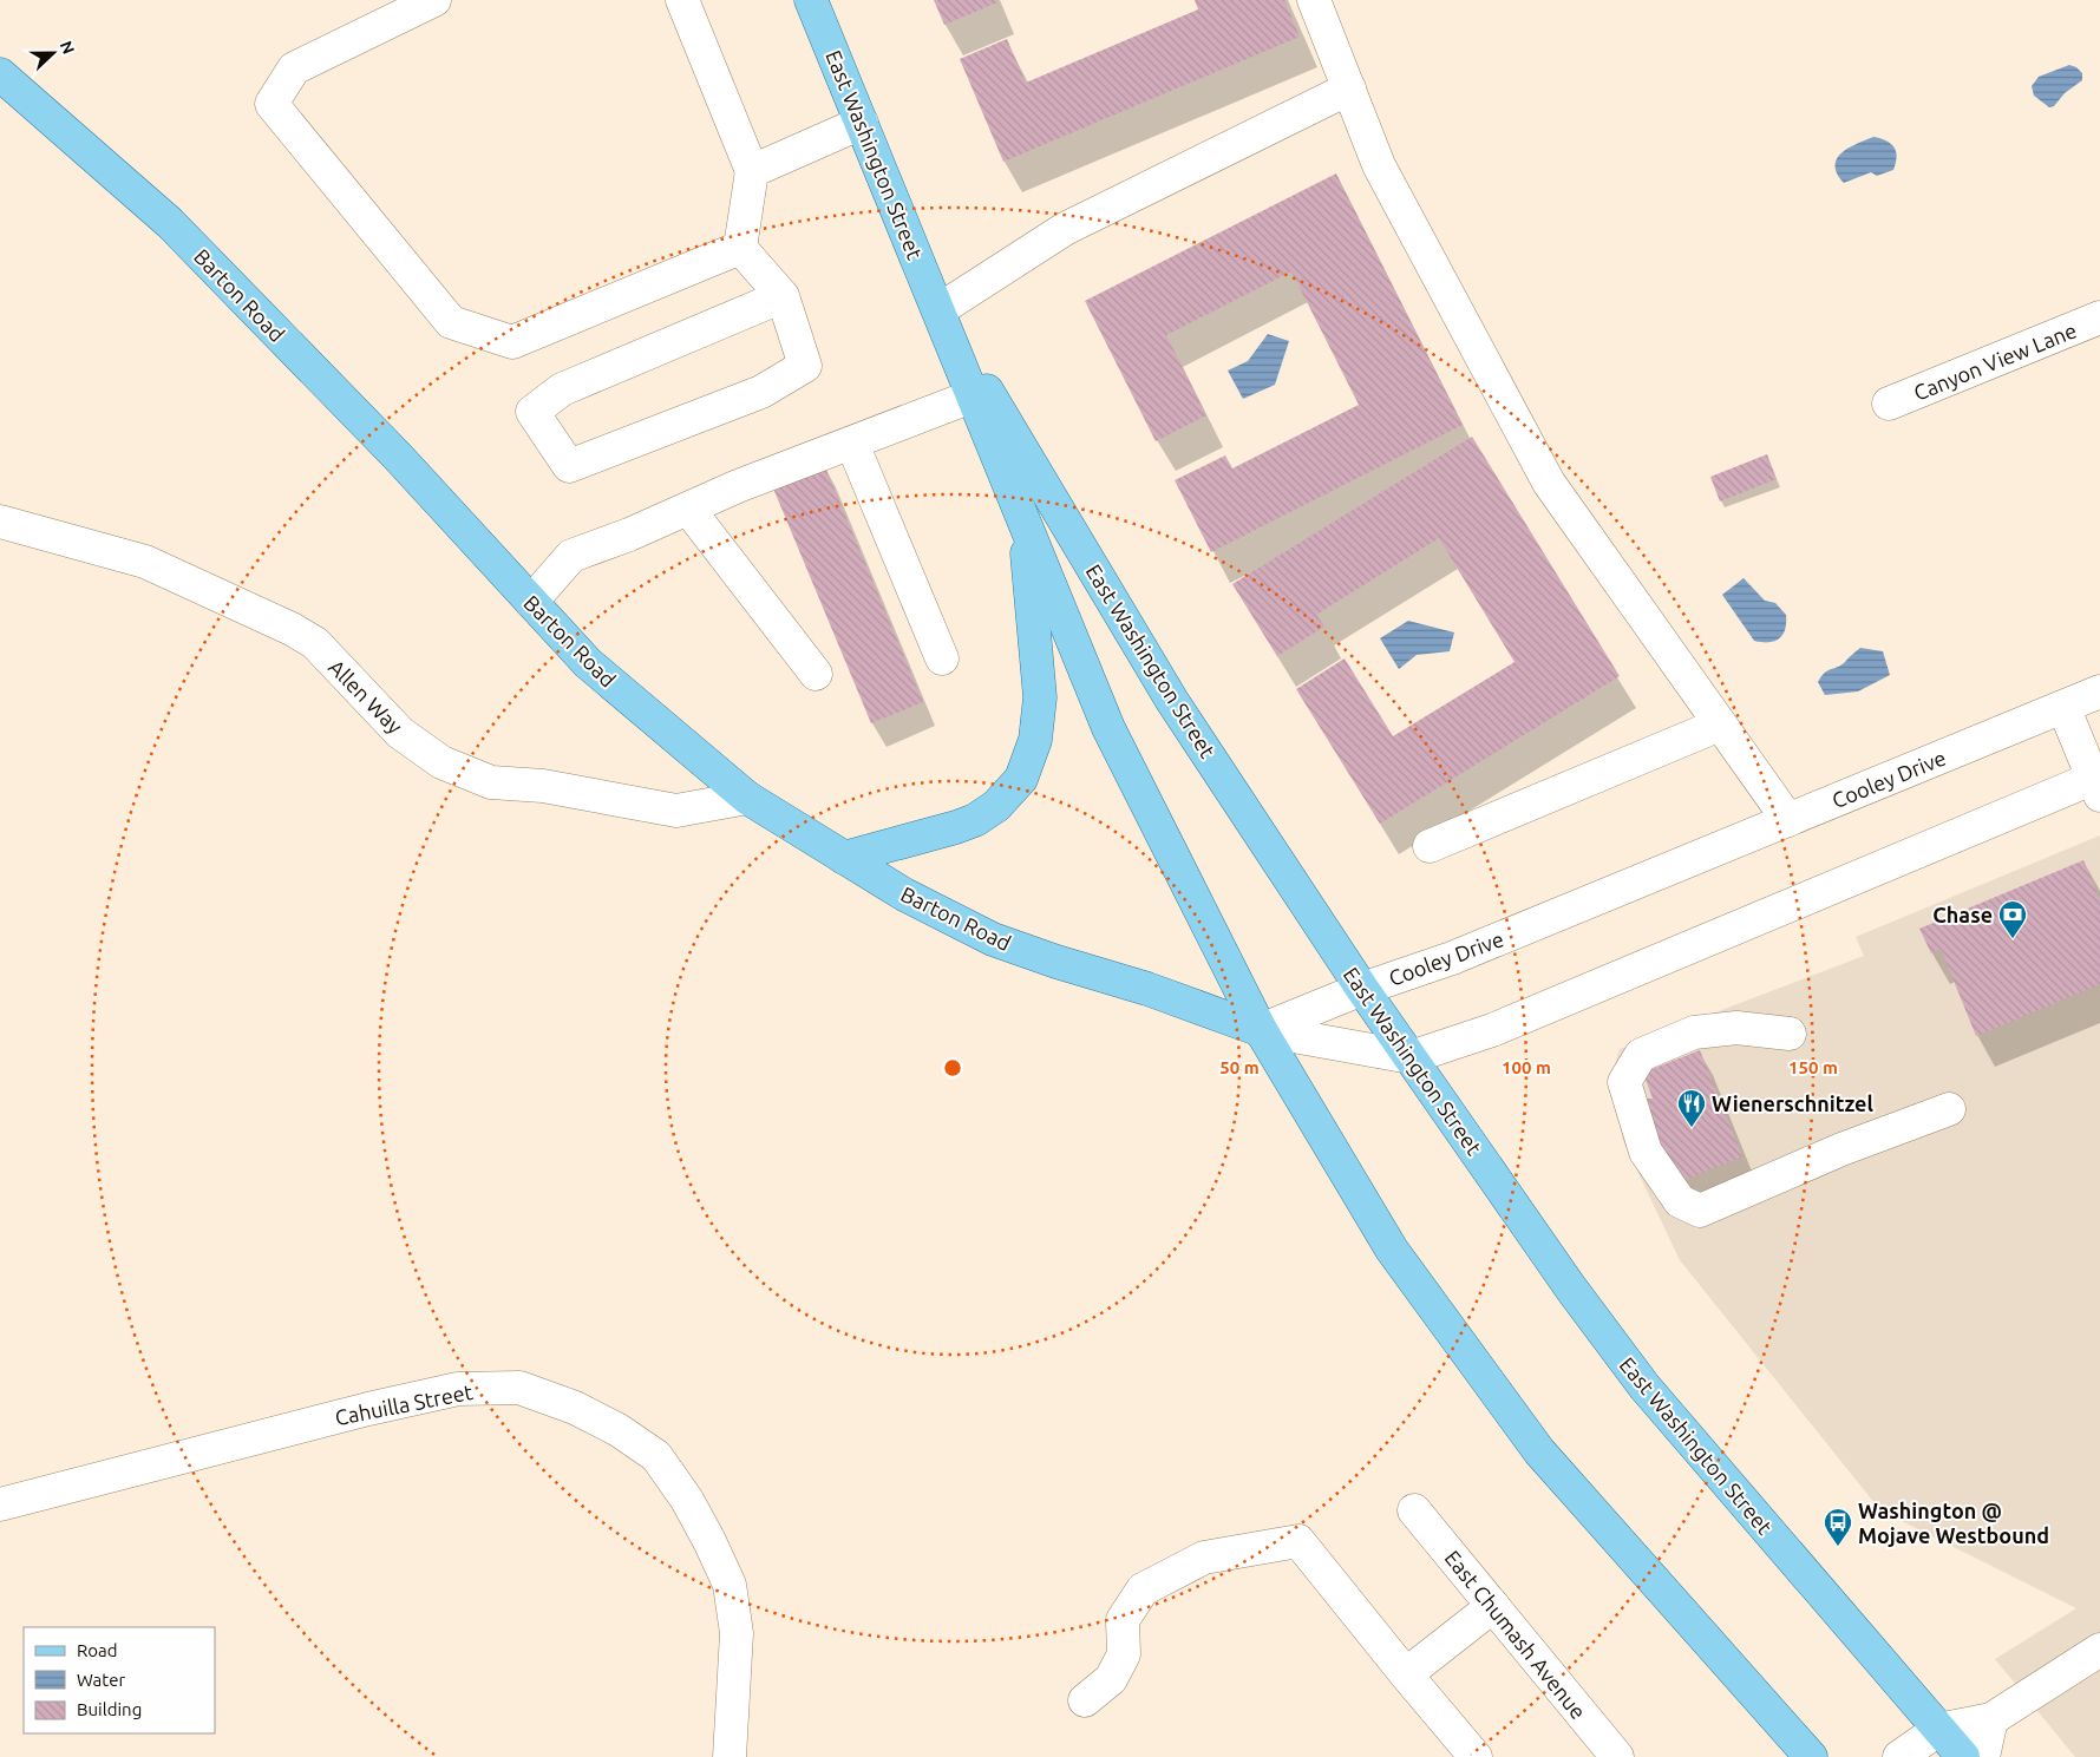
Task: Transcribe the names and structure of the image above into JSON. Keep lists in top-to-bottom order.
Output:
{
  "streets": {
    "main road": ["East Washington Street", "Barton Road"],
    "street": [
      "Canyon View Lane",
      "Allen Way",
      "Cooley Drive",
      "Cahuilla Street",
      "East Chumash Avenue"
    ]
  },
  "crossings": [
    ["East Washington Street", "Barton Road"],
    ["East Washington Street", "Cooley Drive"],
    ["Barton Road", "Allen Way"],
    ["Barton Road", "Cooley Drive"]
  ],
  "places": {
    "bank": ["Chase"],
    "restaurant": ["Wienerschnitzel"],
    "bus stop": ["Washington @ Mojave Westbound"]
  },
  "legend": ["Road", "Water", "Building"],
  "north": "right",
  "rings": ["50 m", "100 m", "150 m"]
}
